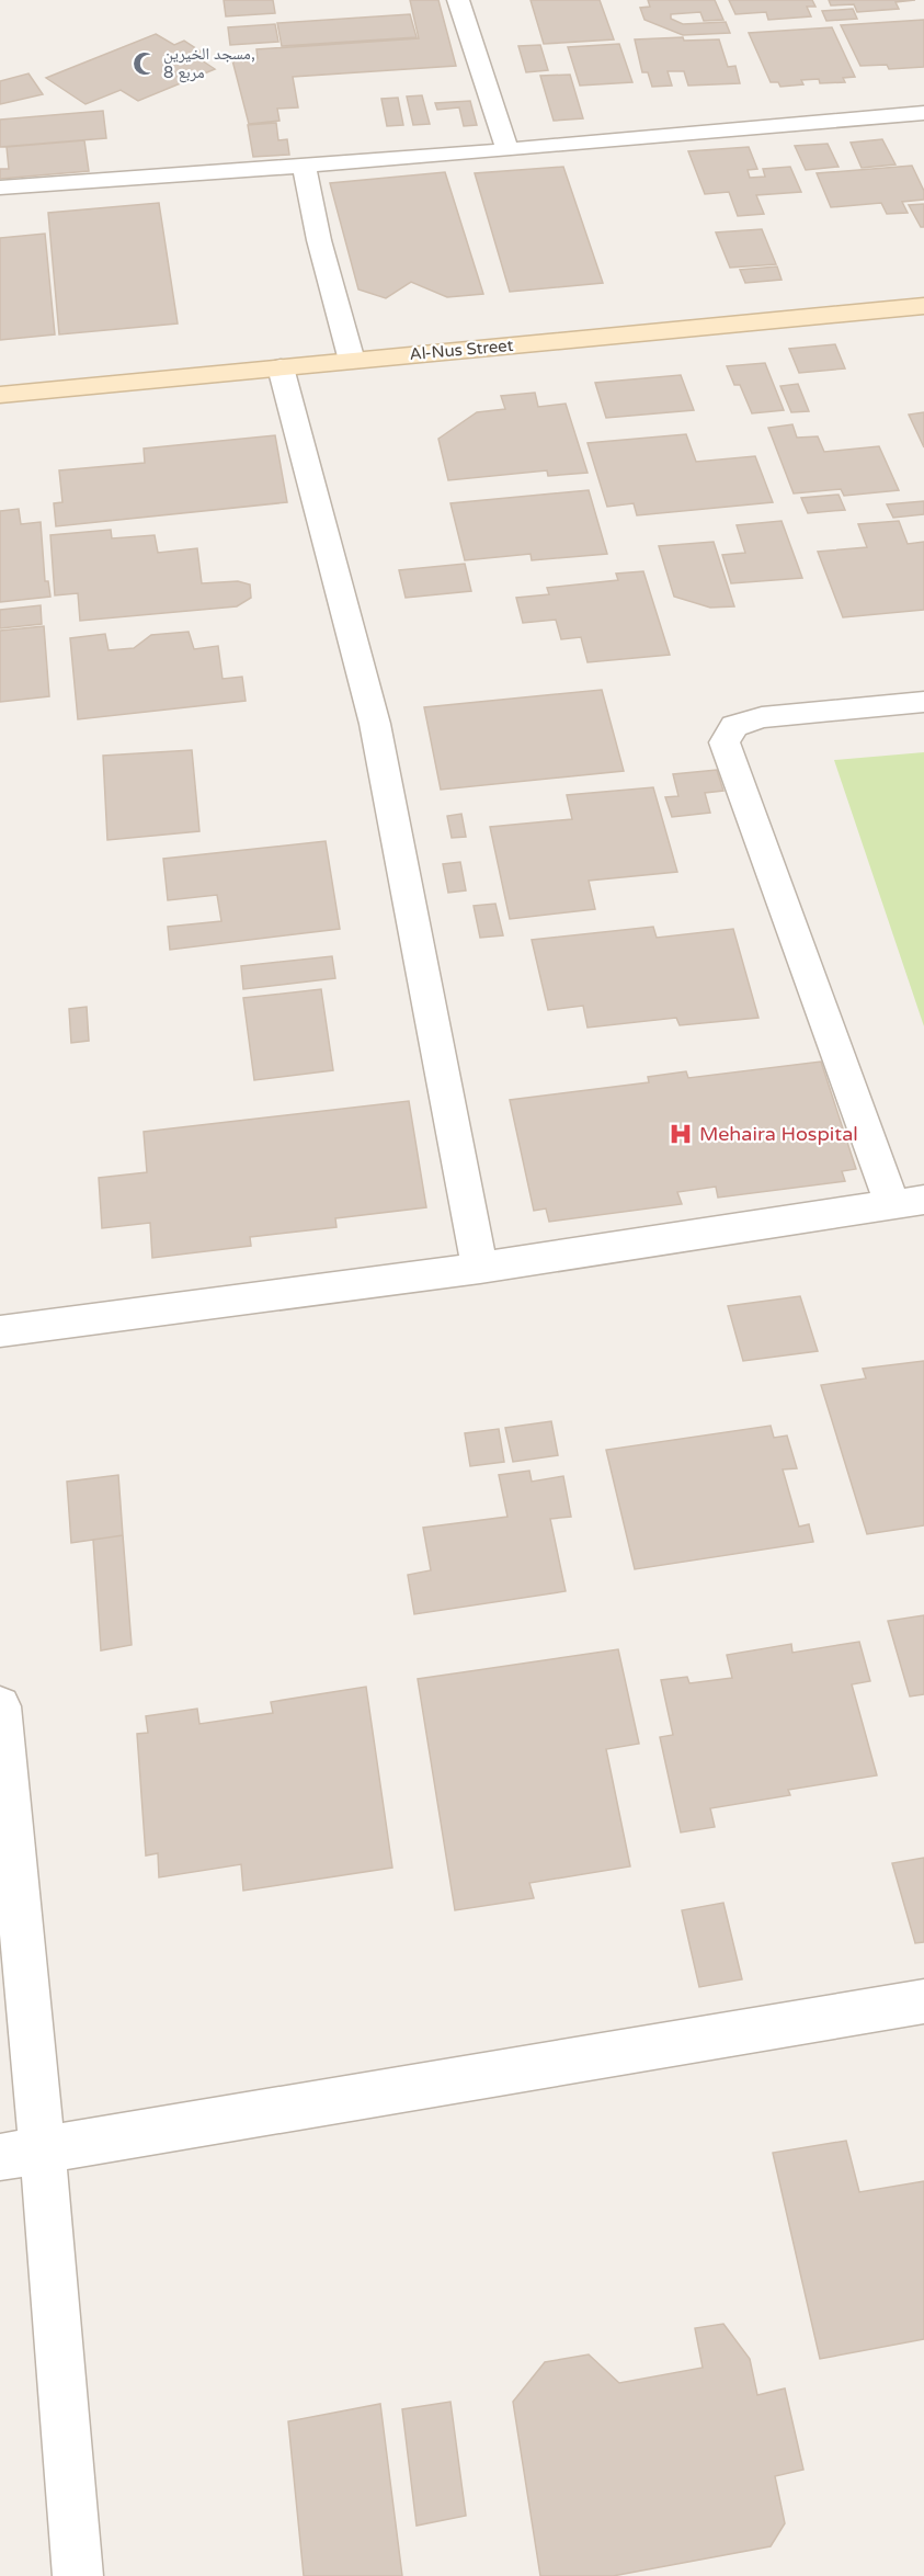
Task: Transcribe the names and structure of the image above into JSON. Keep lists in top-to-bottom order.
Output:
{
  "streets": {
    "street": ["Al-Nus Street"]
  },
  "places": {
    "mosque": ["مسجد الخيرين, مربع 8"],
    "hospital": ["Mehaira Hospital"]
  }
}
